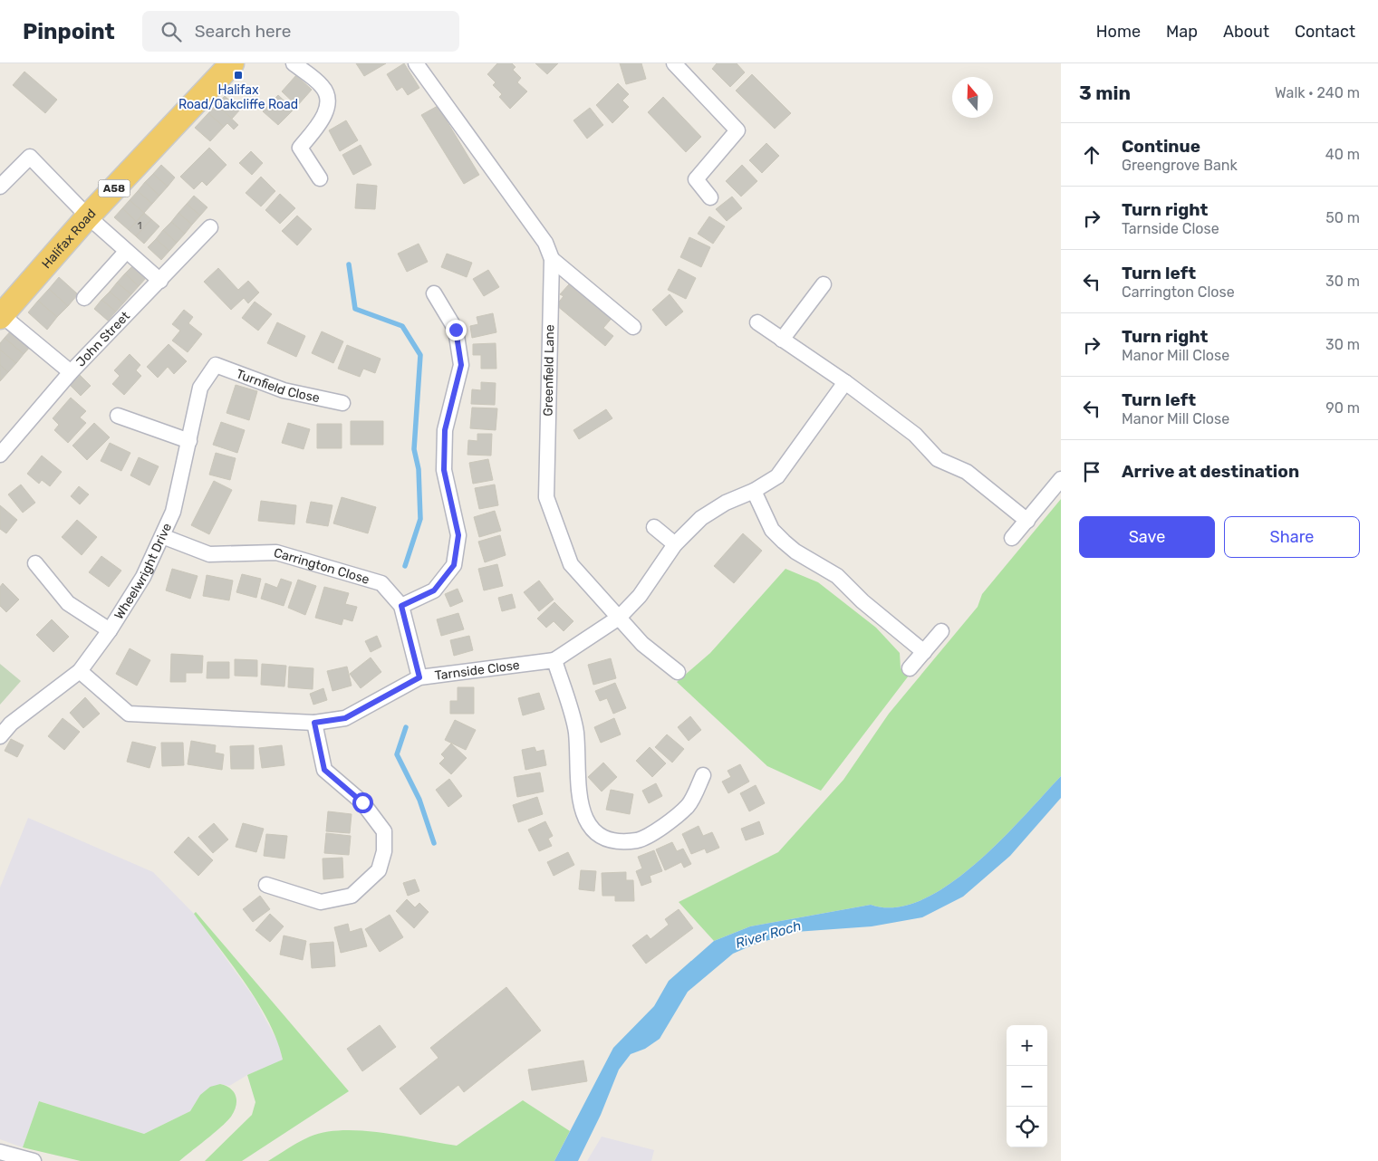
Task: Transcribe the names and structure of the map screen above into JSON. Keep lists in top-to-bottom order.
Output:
{
  "streets": {
    "highway": ["A58", "Halifax Road"],
    "street": [
      "John Street",
      "Greenfield Lane",
      "Turnfield Close",
      "Carrington Close",
      "Wheelwright Drive",
      "Tarnside Close"
    ]
  },
  "crossings": [
    ["Turnfield Close", "Wheelwright Drive"],
    ["Carrington Close", "Wheelwright Drive"],
    ["Carrington Close", "Tarnside Close"],
    ["Wheelwright Drive", "Tarnside Close"]
  ],
  "water": ["River Roch"],
  "places": {
    "transit": ["Halifax Road/Oakcliffe Road"]
  },
  "house_numbers": ["1"],
  "north": "top",
  "page": {
    "header": "Pinpoint",
    "search": "Search here",
    "nav": [
      "Home",
      "Map",
      "About",
      "Contact"
    ],
    "heading": ["3 min", "Walk · 240 m"],
    "list": [
      ["Continue", "Greengrove Bank", "40 m"],
      ["Turn right", "Tarnside Close", "50 m"],
      ["Turn left", "Carrington Close", "30 m"],
      ["Turn right", "Manor Mill Close", "30 m"],
      ["Turn left", "Manor Mill Close", "90 m"],
      "Arrive at destination"
    ],
    "buttons": ["Save", "Share"],
    "map_buttons": ["+", "−"]
  }
}
